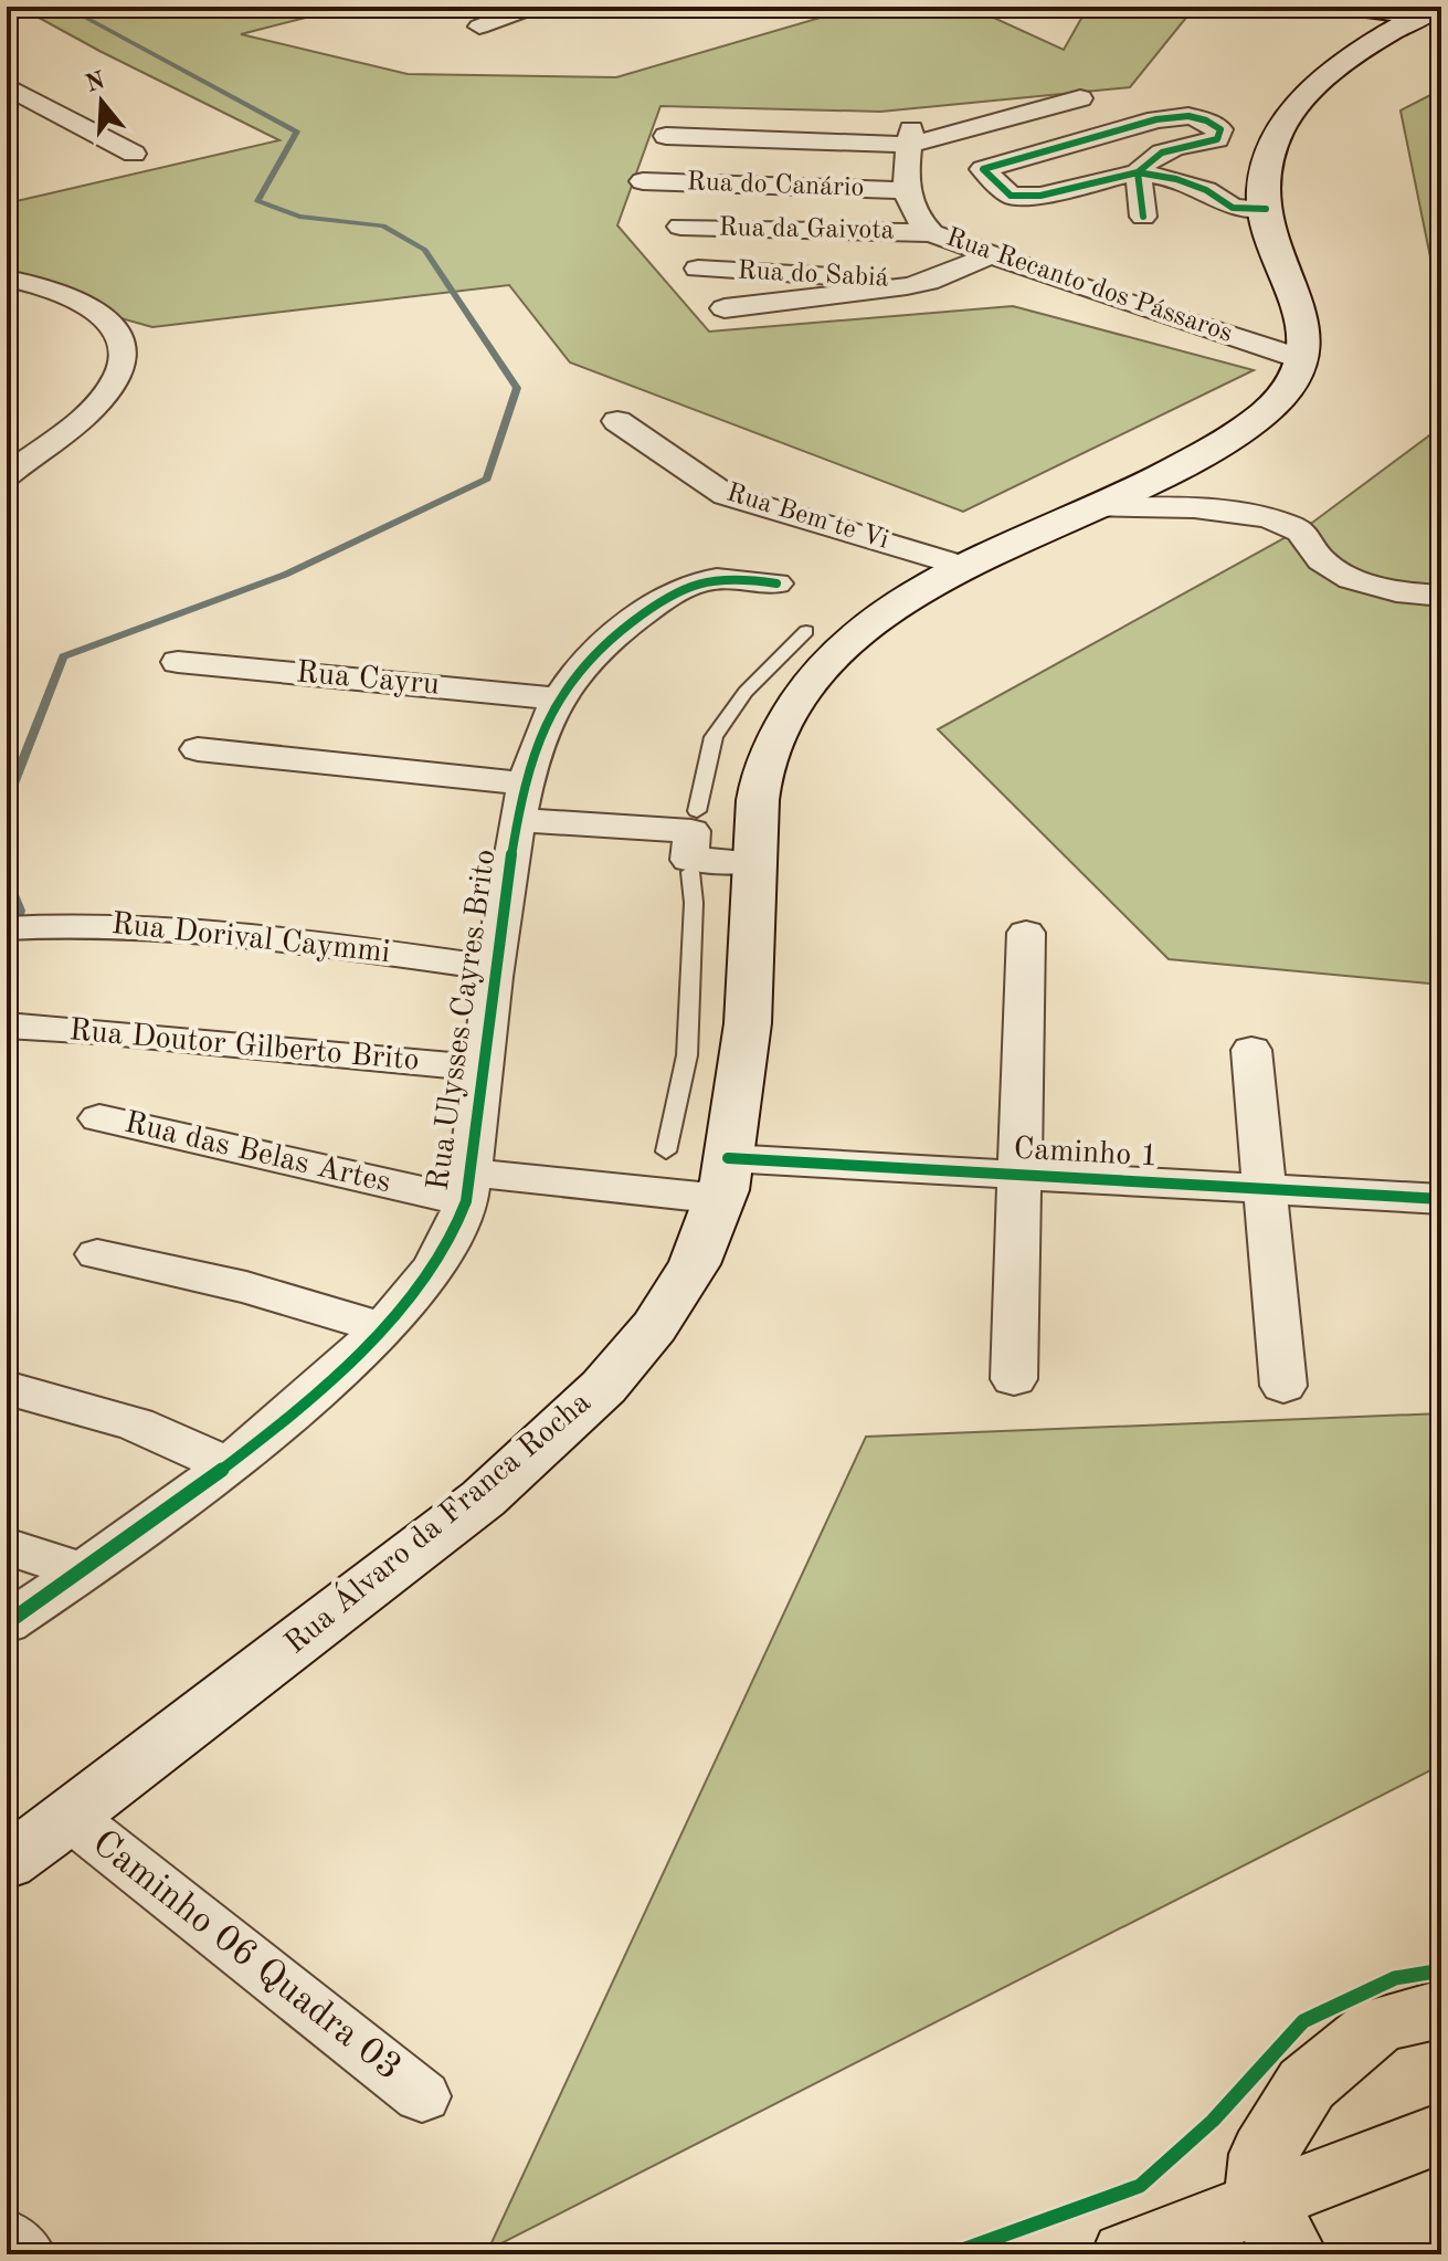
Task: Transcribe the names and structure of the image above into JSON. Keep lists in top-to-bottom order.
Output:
{
  "streets": {
    "main road": ["Rua Álvaro da Franca Rocha"],
    "street": [
      "Rua do Canário",
      "Rua da Gaivota",
      "Rua do Sabiá",
      "Rua Recanto dos Pássaros",
      "Rua Bem te Vi",
      "Rua Cayru",
      "Rua Dorival Caymmi",
      "Rua Ulysses Cayres Brito",
      "Rua Doutor Gilberto Brito",
      "Rua das Belas Artes",
      "Caminho 1",
      "Caminho 06 Quadra 03"
    ]
  },
  "crossings": [
    ["Rua do Canário", "Rua Recanto dos Pássaros"],
    ["Rua da Gaivota", "Rua Recanto dos Pássaros"],
    ["Rua Recanto dos Pássaros", "Rua Álvaro da Franca Rocha"],
    ["Rua Bem te Vi", "Rua Álvaro da Franca Rocha"],
    ["Rua Cayru", "Rua Ulysses Cayres Brito"],
    ["Rua Dorival Caymmi", "Rua Ulysses Cayres Brito"],
    ["Rua Ulysses Cayres Brito", "Rua Doutor Gilberto Brito"],
    ["Rua Ulysses Cayres Brito", "Rua das Belas Artes"],
    ["Rua das Belas Artes", "Caminho 1"],
    ["Rua das Belas Artes", "Rua Álvaro da Franca Rocha"],
    ["Caminho 1", "Rua Álvaro da Franca Rocha"],
    ["Rua Álvaro da Franca Rocha", "Caminho 06 Quadra 03"]
  ],
  "north": "top"
}
